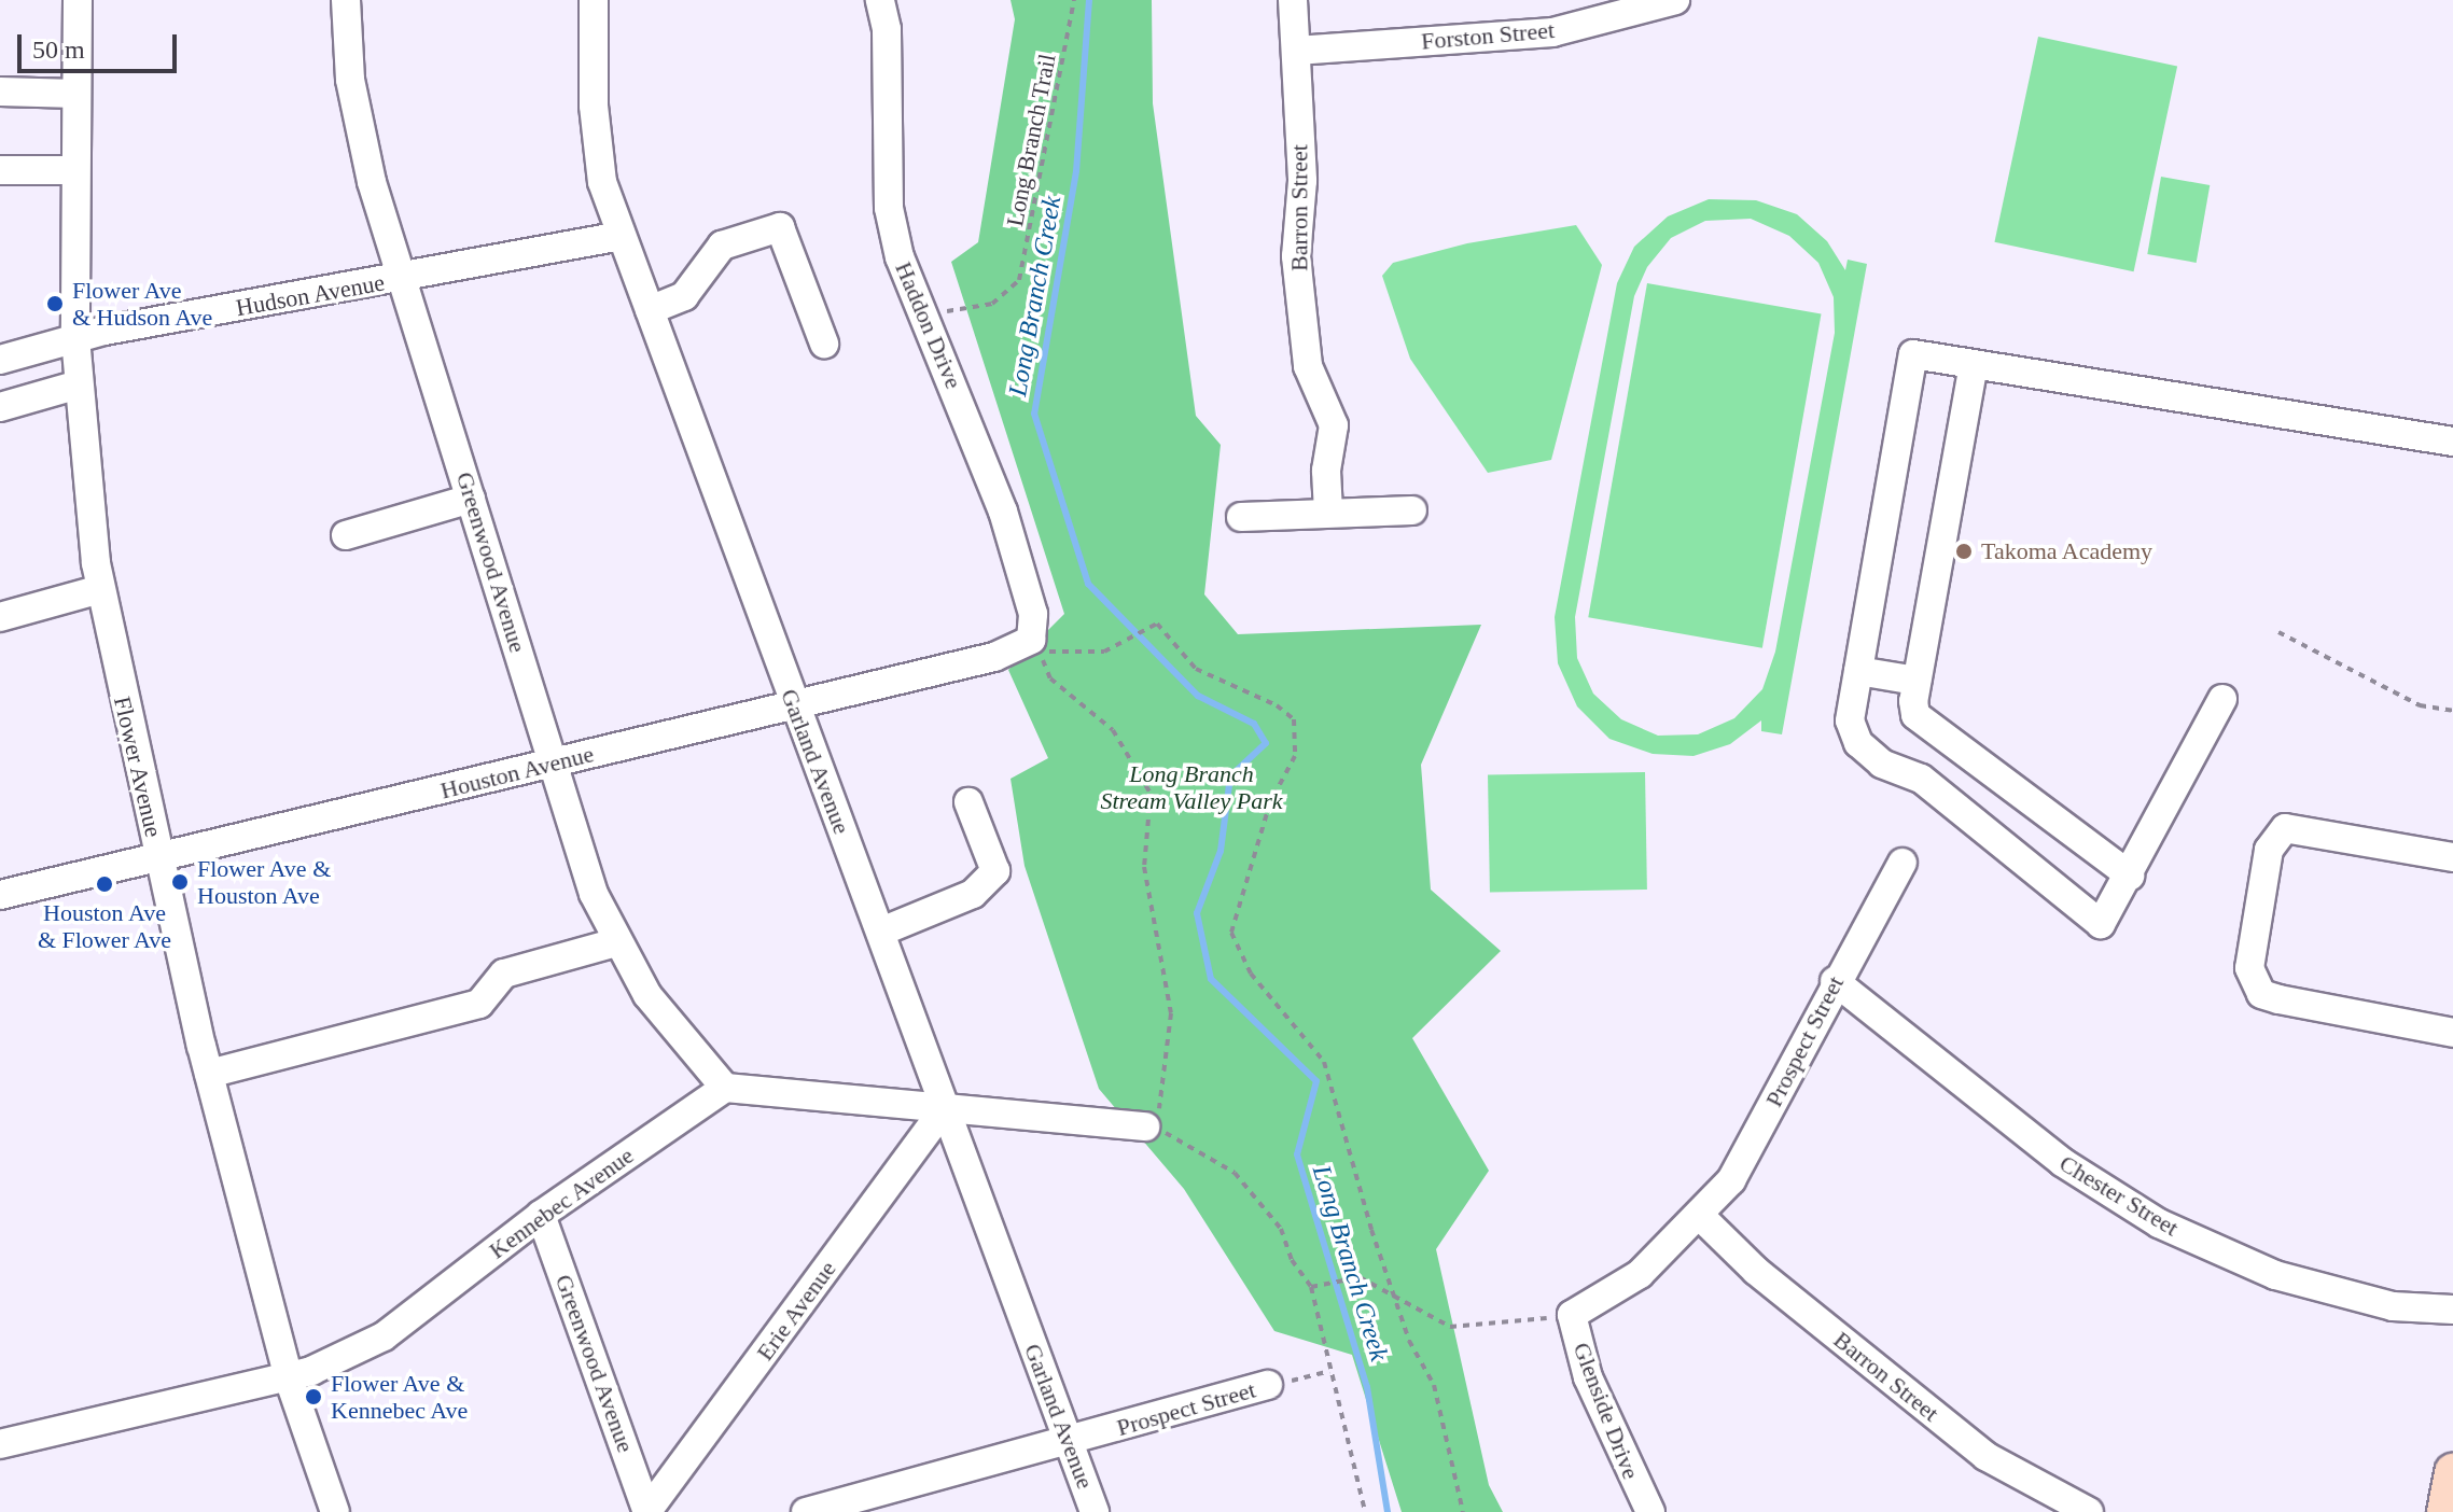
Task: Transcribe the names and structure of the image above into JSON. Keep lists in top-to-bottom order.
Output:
{
  "streets": {
    "street": [
      "Forston Street",
      "Barron Street",
      "Hudson Avenue",
      "Haddon Drive",
      "Greenwood Avenue",
      "Garland Avenue",
      "Flower Avenue",
      "Houston Avenue",
      "Prospect Street",
      "Chester Street",
      "Kennebec Avenue",
      "Erie Avenue",
      "Glenside Drive"
    ],
    "path": ["Long Branch Trail"]
  },
  "crossings": [
    ["Forston Street", "Barron Street"],
    ["Long Branch Trail", "Haddon Drive"],
    ["Barron Street", "Prospect Street"],
    ["Barron Street", "Glenside Drive"],
    ["Hudson Avenue", "Greenwood Avenue"],
    ["Hudson Avenue", "Garland Avenue"],
    ["Hudson Avenue", "Flower Avenue"],
    ["Haddon Drive", "Houston Avenue"],
    ["Greenwood Avenue", "Houston Avenue"],
    ["Greenwood Avenue", "Kennebec Avenue"],
    ["Greenwood Avenue", "Erie Avenue"],
    ["Garland Avenue", "Houston Avenue"],
    ["Garland Avenue", "Prospect Street"],
    ["Garland Avenue", "Erie Avenue"],
    ["Flower Avenue", "Houston Avenue"],
    ["Flower Avenue", "Kennebec Avenue"],
    ["Prospect Street", "Chester Street"],
    ["Prospect Street", "Glenside Drive"]
  ],
  "water": ["Long Branch Creek"],
  "parks": ["Long Branch Stream Valley Park"],
  "places": [
    "Flower Ave & Hudson Ave",
    "Takoma Academy",
    "Flower Ave & Houston Ave",
    "Houston Ave & Flower Ave",
    "Flower Ave & Kennebec Ave"
  ],
  "scale_bar": "50 m"
}
